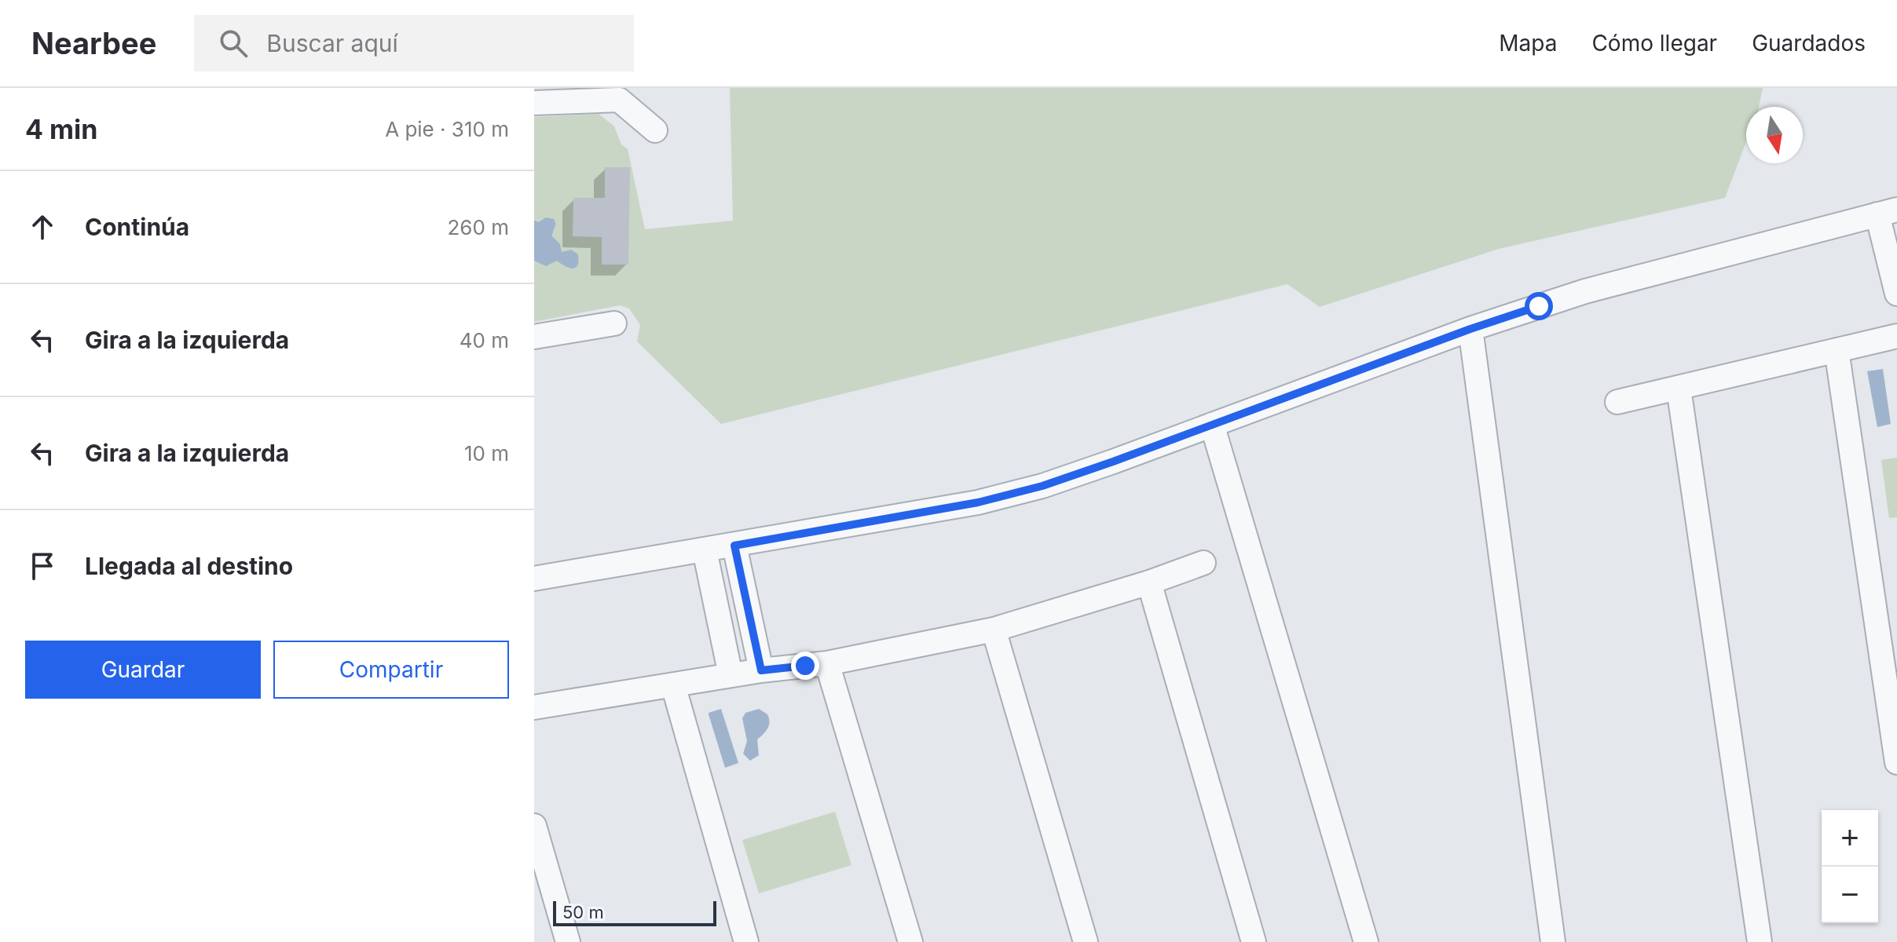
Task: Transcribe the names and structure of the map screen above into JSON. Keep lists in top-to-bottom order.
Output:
{
  "scale_bar": "50 m",
  "north": "bottom",
  "page": {
    "header": "Nearbee",
    "search": "Buscar aquí",
    "nav": ["Mapa", "Cómo llegar", "Guardados"],
    "heading": ["4 min", "A pie · 310 m"],
    "list": [
      ["Continúa", "260 m"],
      ["Gira a la izquierda", "40 m"],
      ["Gira a la izquierda", "10 m"],
      "Llegada al destino"
    ],
    "buttons": ["Guardar", "Compartir"],
    "map_buttons": ["+", "−"],
    "scale": "50 m"
  }
}
